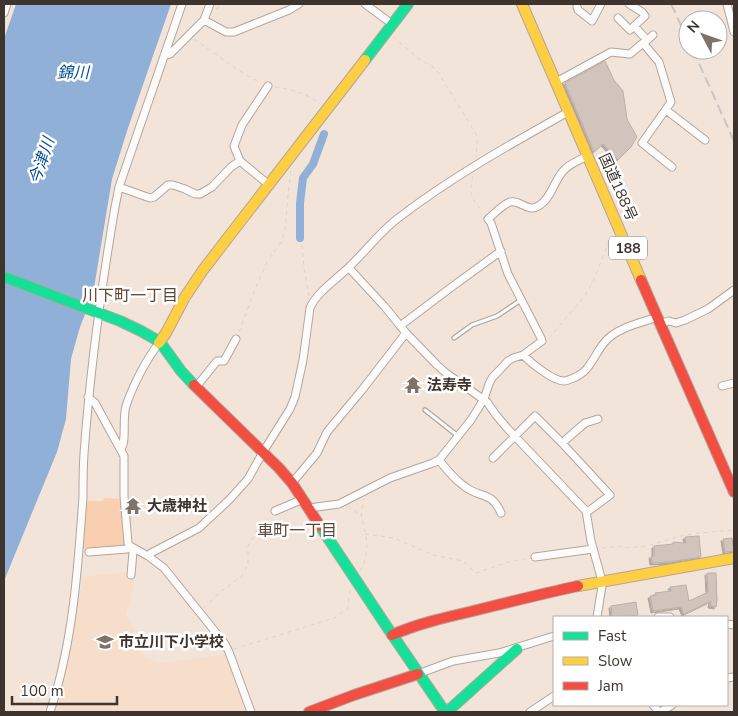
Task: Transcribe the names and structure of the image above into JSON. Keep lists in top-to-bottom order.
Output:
{
  "streets": {
    "main road": ["国道188号", "188"]
  },
  "districts": ["川下町一丁目", "車町一丁目"],
  "water": ["錦川", "今津川"],
  "places": {
    "temple": ["法寿寺", "大歳神社"],
    "school or university": ["市立川下小学校"]
  },
  "legend": ["Fast", "Slow", "Jam"],
  "scale_bar": "100 m",
  "north": "top left"
}
